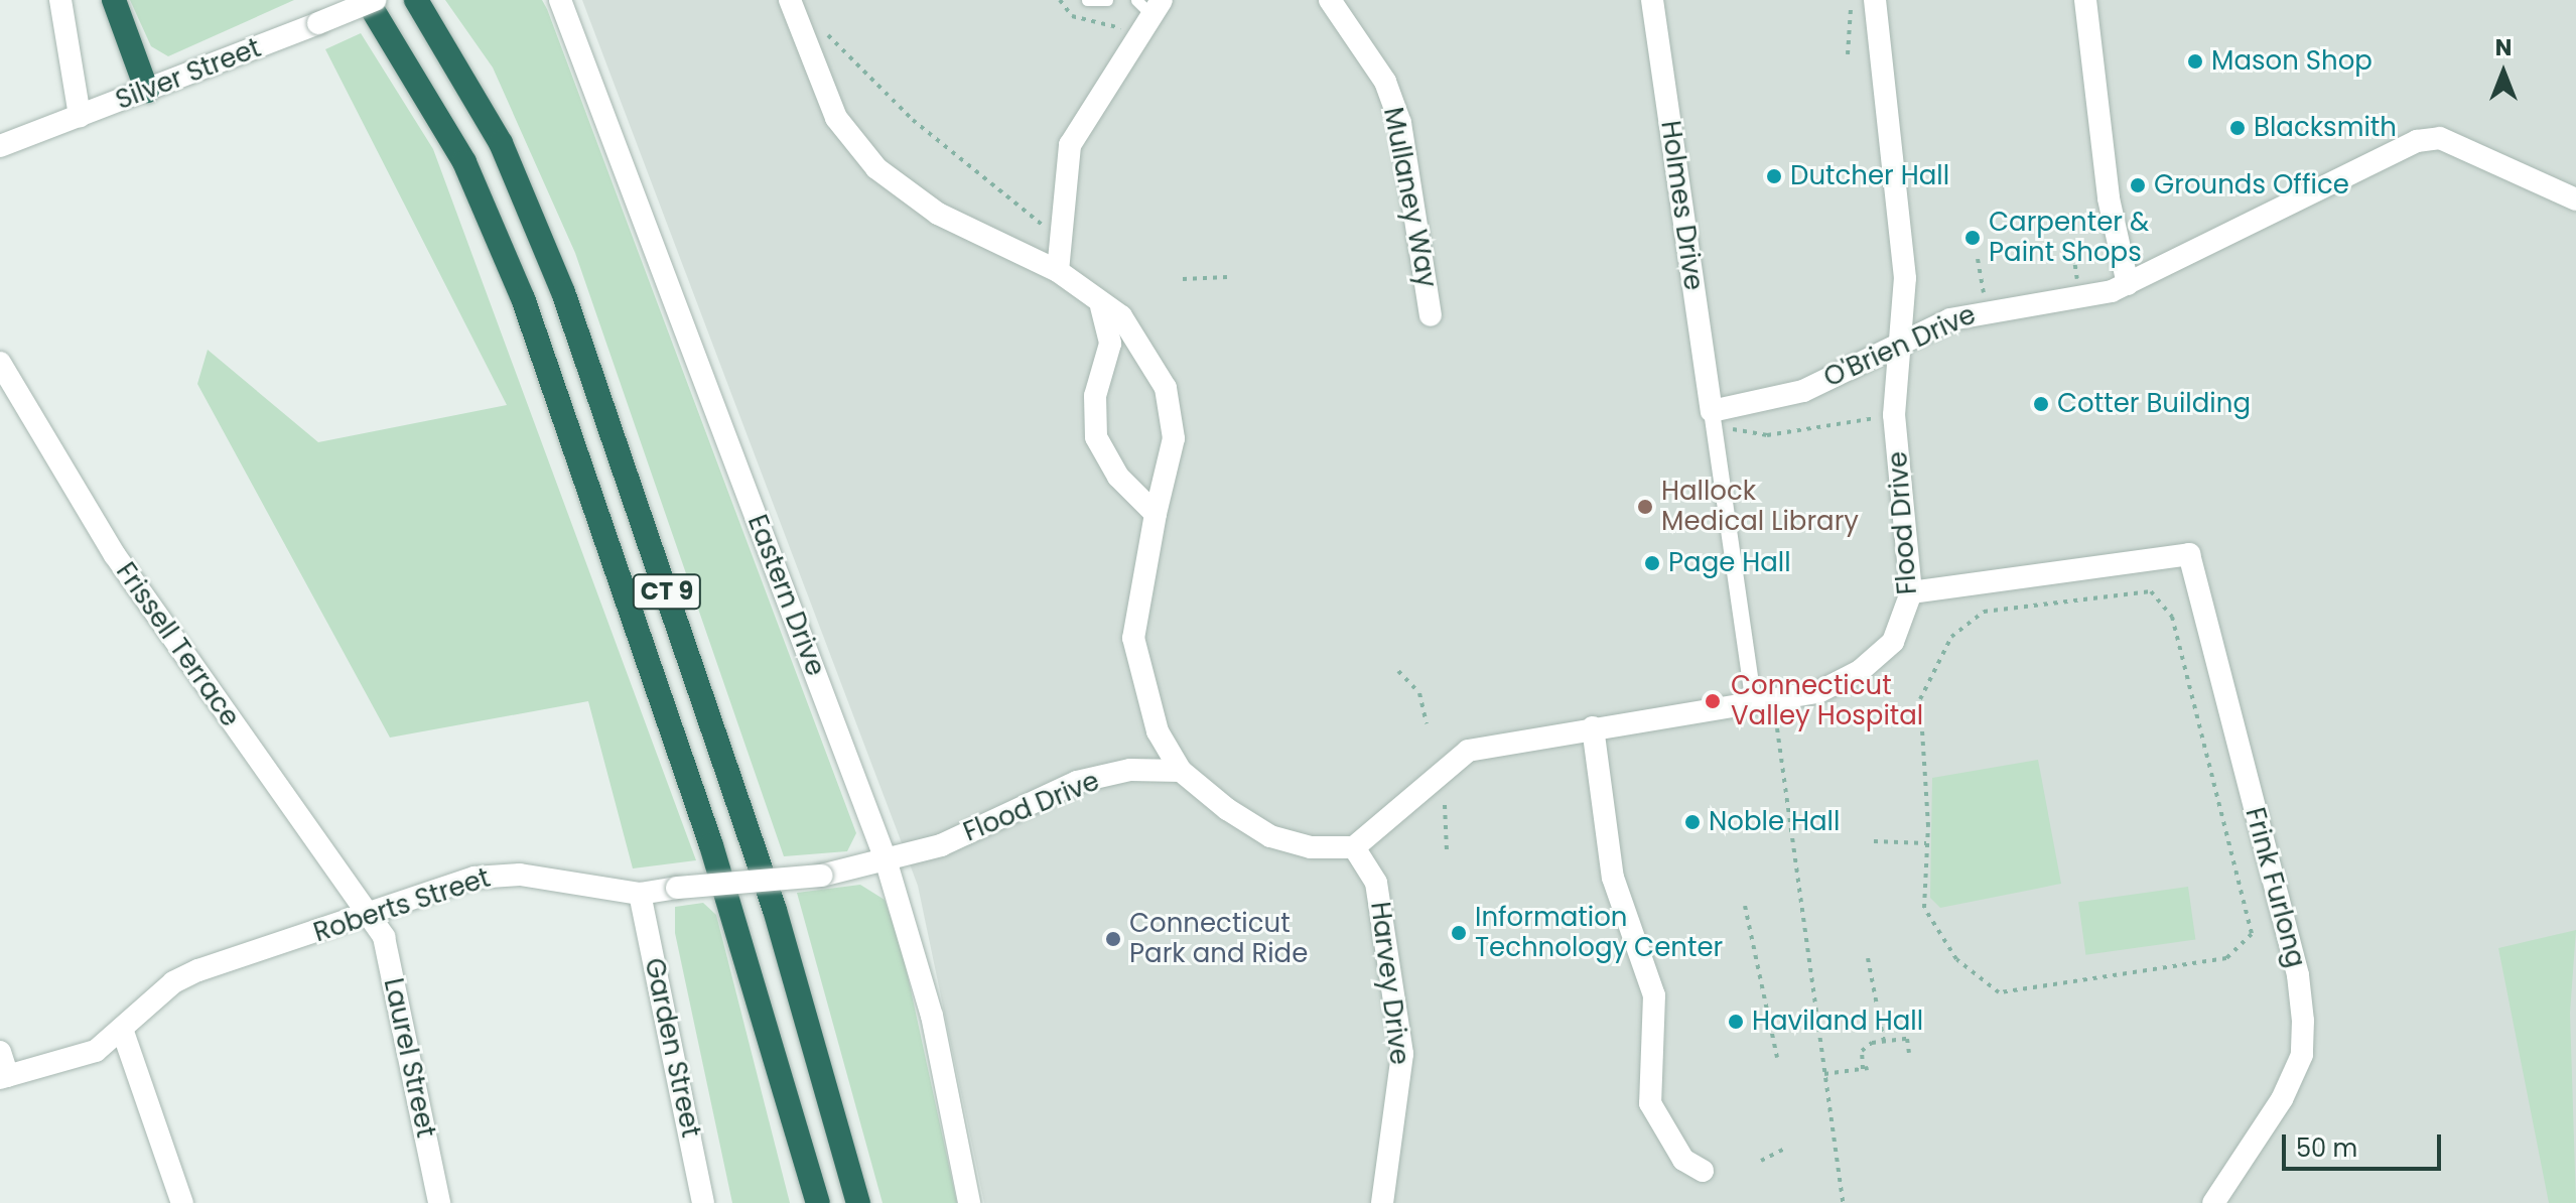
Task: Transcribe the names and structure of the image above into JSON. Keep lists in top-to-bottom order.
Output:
{
  "streets": {
    "highway": ["CT 9"],
    "street": [
      "Silver Street",
      "Mullaney Way",
      "Holmes Drive",
      "O'Brien Drive",
      "Flood Drive",
      "Eastern Drive",
      "Frissell Terrace",
      "Frink Furlong",
      "Roberts Street",
      "Harvey Drive",
      "Garden Street",
      "Laurel Street"
    ]
  },
  "crossings": [
    ["Holmes Drive", "O'Brien Drive"],
    ["O'Brien Drive", "Flood Drive"],
    ["Flood Drive", "Eastern Drive"],
    ["Flood Drive", "Frink Furlong"],
    ["Flood Drive", "Roberts Street"],
    ["Flood Drive", "Harvey Drive"],
    ["Eastern Drive", "Roberts Street"],
    ["Frissell Terrace", "Roberts Street"],
    ["Frissell Terrace", "Laurel Street"],
    ["Roberts Street", "Garden Street"],
    ["Roberts Street", "Laurel Street"]
  ],
  "places": [
    "Mason Shop",
    "Blacksmith",
    "Dutcher Hall",
    "Grounds Office",
    "Carpenter & Paint Shops",
    "Cotter Building",
    "Hallock Medical Library",
    "Page Hall",
    "Connecticut Valley Hospital",
    "Noble Hall",
    "Information Technology Center",
    "Connecticut Park and Ride",
    "Haviland Hall"
  ],
  "scale_bar": "50 m",
  "north": "top"
}
